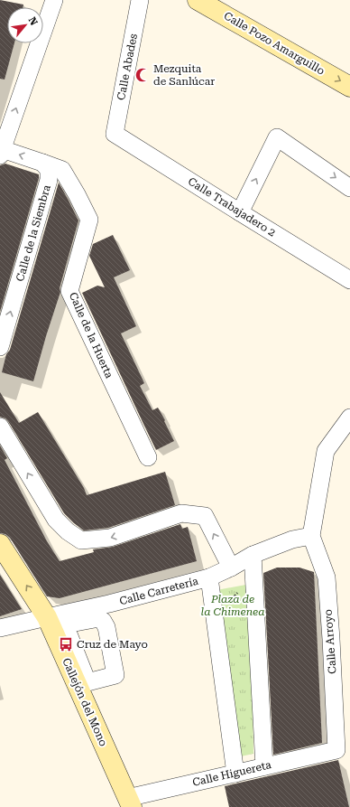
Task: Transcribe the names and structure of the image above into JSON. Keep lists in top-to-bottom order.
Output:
{
  "streets": {
    "street": [
      "Calle Pozo Amarguillo",
      "Calle Abades",
      "Calle Trabajadero 2",
      "Calle de la Siembra",
      "Calle de la Huerta",
      "Calle Carretería",
      "Calle Arroyo",
      "Callejón del Mono",
      "Calle Higuereta"
    ]
  },
  "crossings": [
    ["Calle Abades", "Calle Trabajadero 2"],
    ["Calle de la Siembra", "Calle de la Huerta"],
    ["Calle Carretería", "Calle Arroyo"],
    ["Calle Carretería", "Callejón del Mono"],
    ["Calle Arroyo", "Calle Higuereta"],
    ["Callejón del Mono", "Calle Higuereta"]
  ],
  "one_way": ["Calle Pozo Amarguillo", "Calle de la Siembra"],
  "parks": ["Plaza de la Chimenea"],
  "places": {
    "mosque": ["Mezquita de Sanlúcar"],
    "bus stop": ["Cruz de Mayo"]
  },
  "north": "top right"
}
